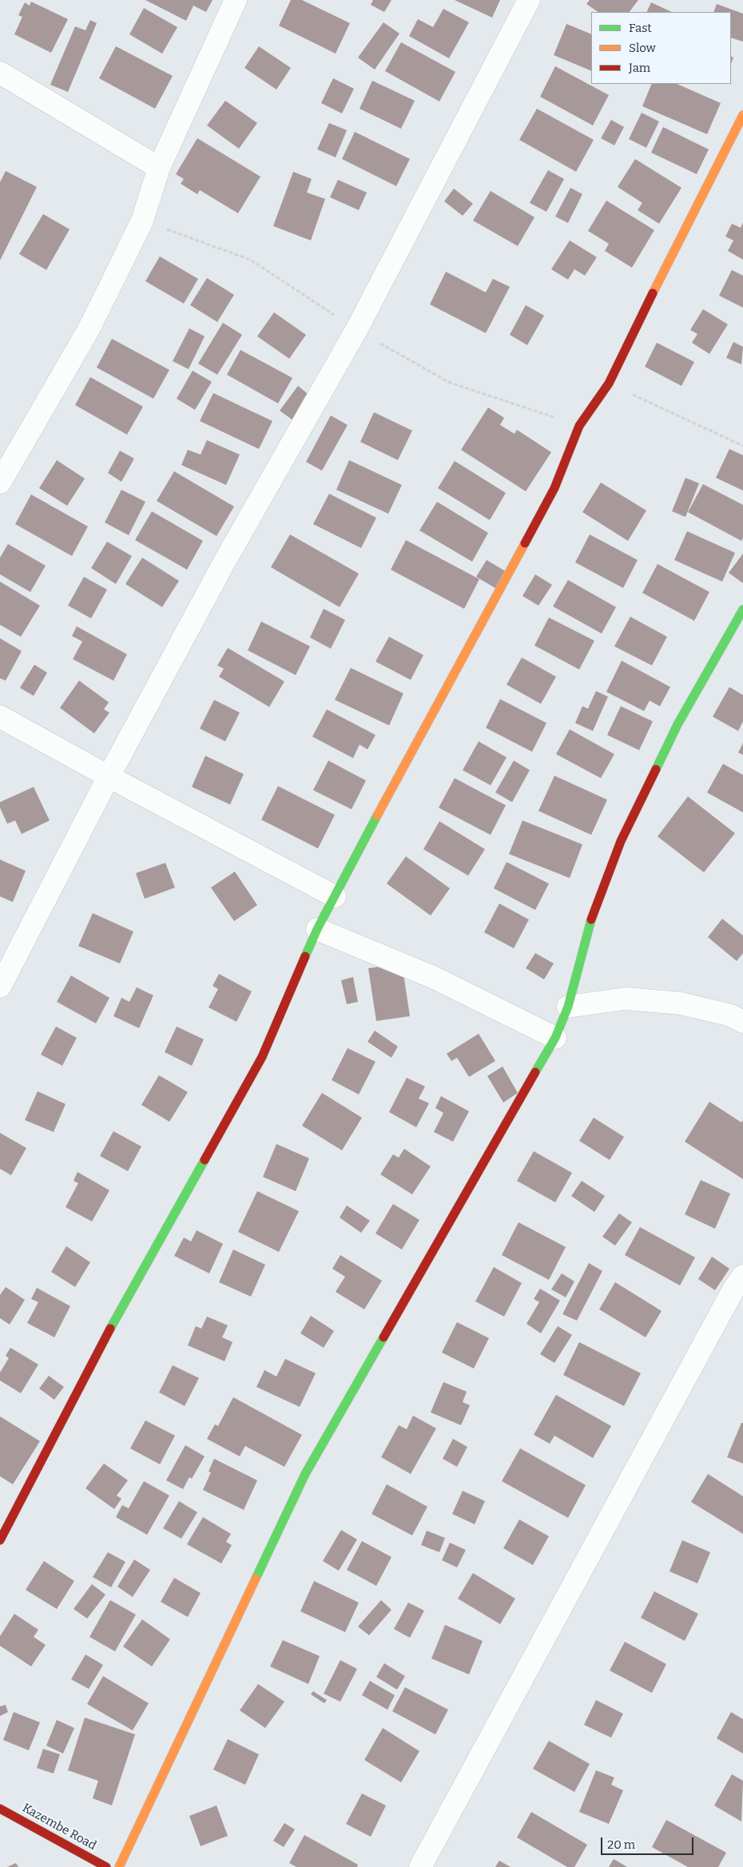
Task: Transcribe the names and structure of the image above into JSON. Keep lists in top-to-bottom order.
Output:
{
  "streets": {
    "street": ["Kazembe Road"]
  },
  "legend": ["Fast", "Slow", "Jam"],
  "scale_bar": "20 m"
}
